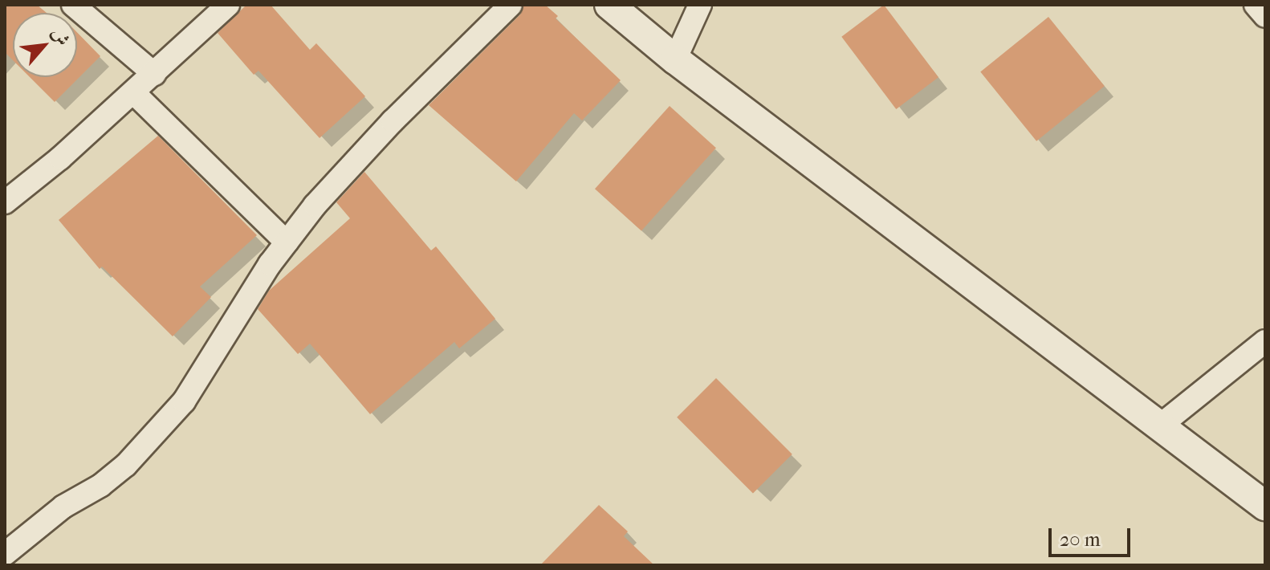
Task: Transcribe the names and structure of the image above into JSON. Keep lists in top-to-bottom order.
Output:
{
  "scale_bar": "20 m",
  "north": "top right"
}
